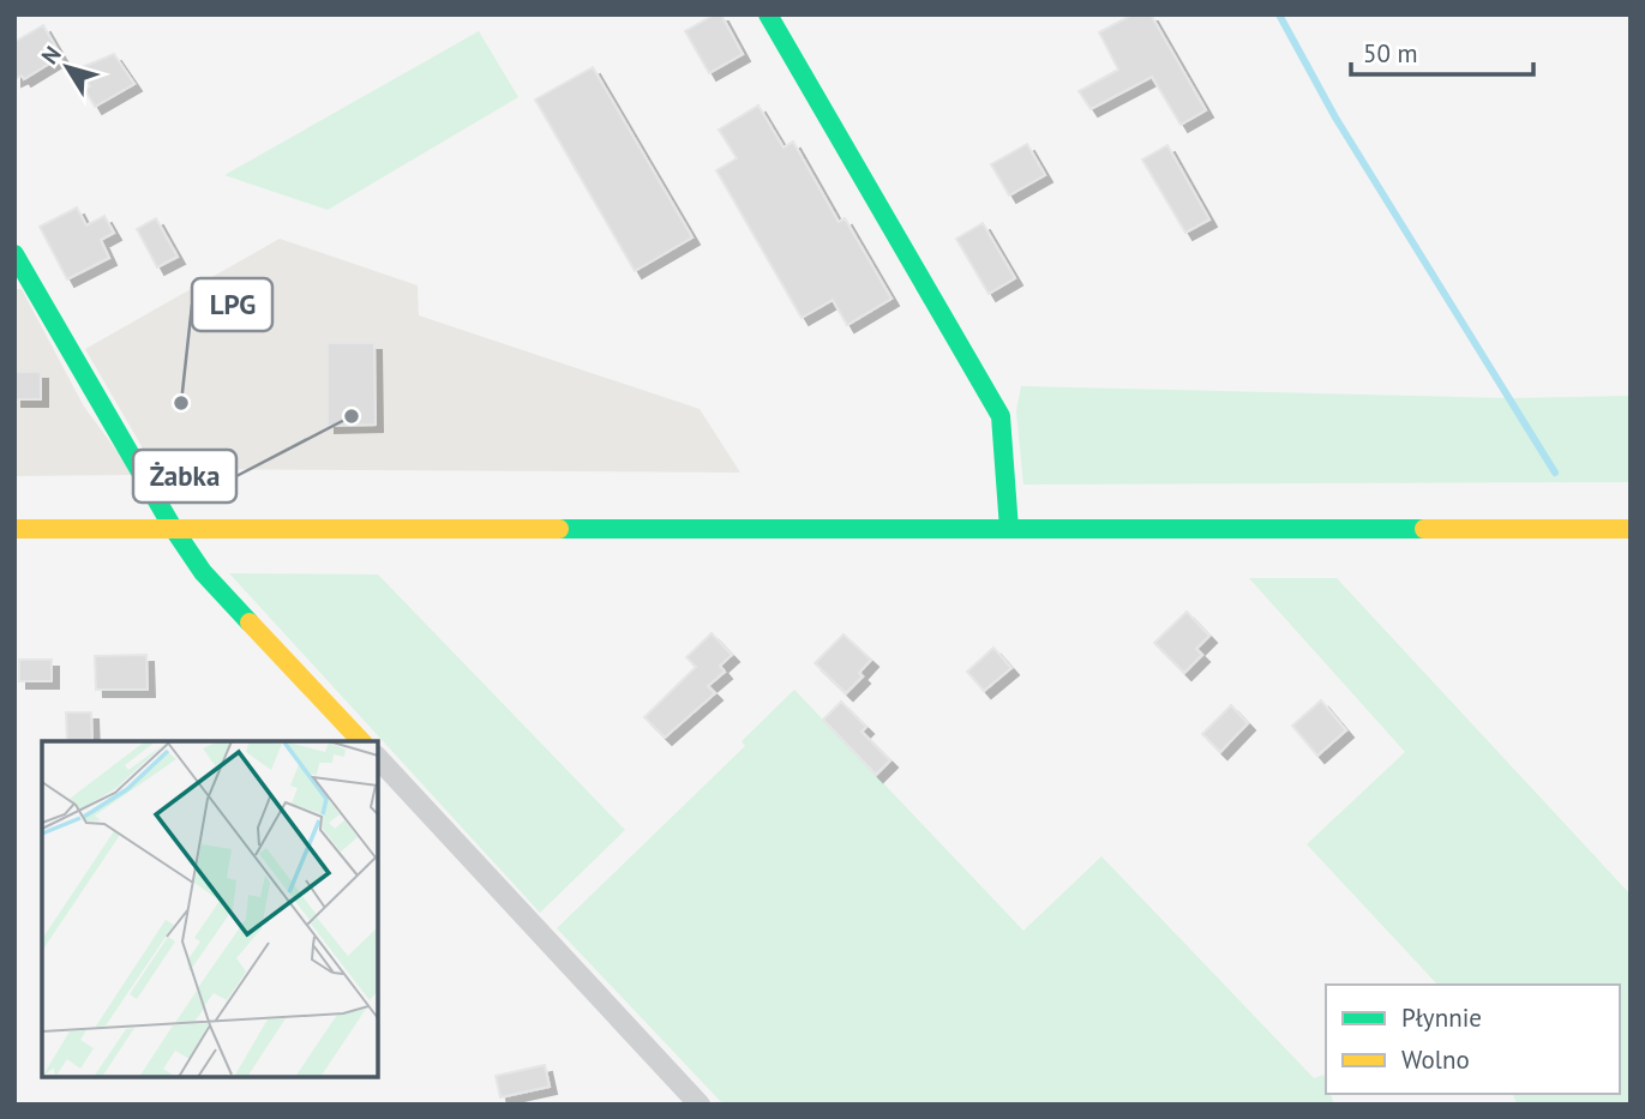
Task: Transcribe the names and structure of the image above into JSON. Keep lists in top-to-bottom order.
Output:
{
  "places": ["LPG", "Żabka"],
  "legend": ["Płynnie", "Wolno"],
  "scale_bar": "50 m",
  "north": "top left"
}
